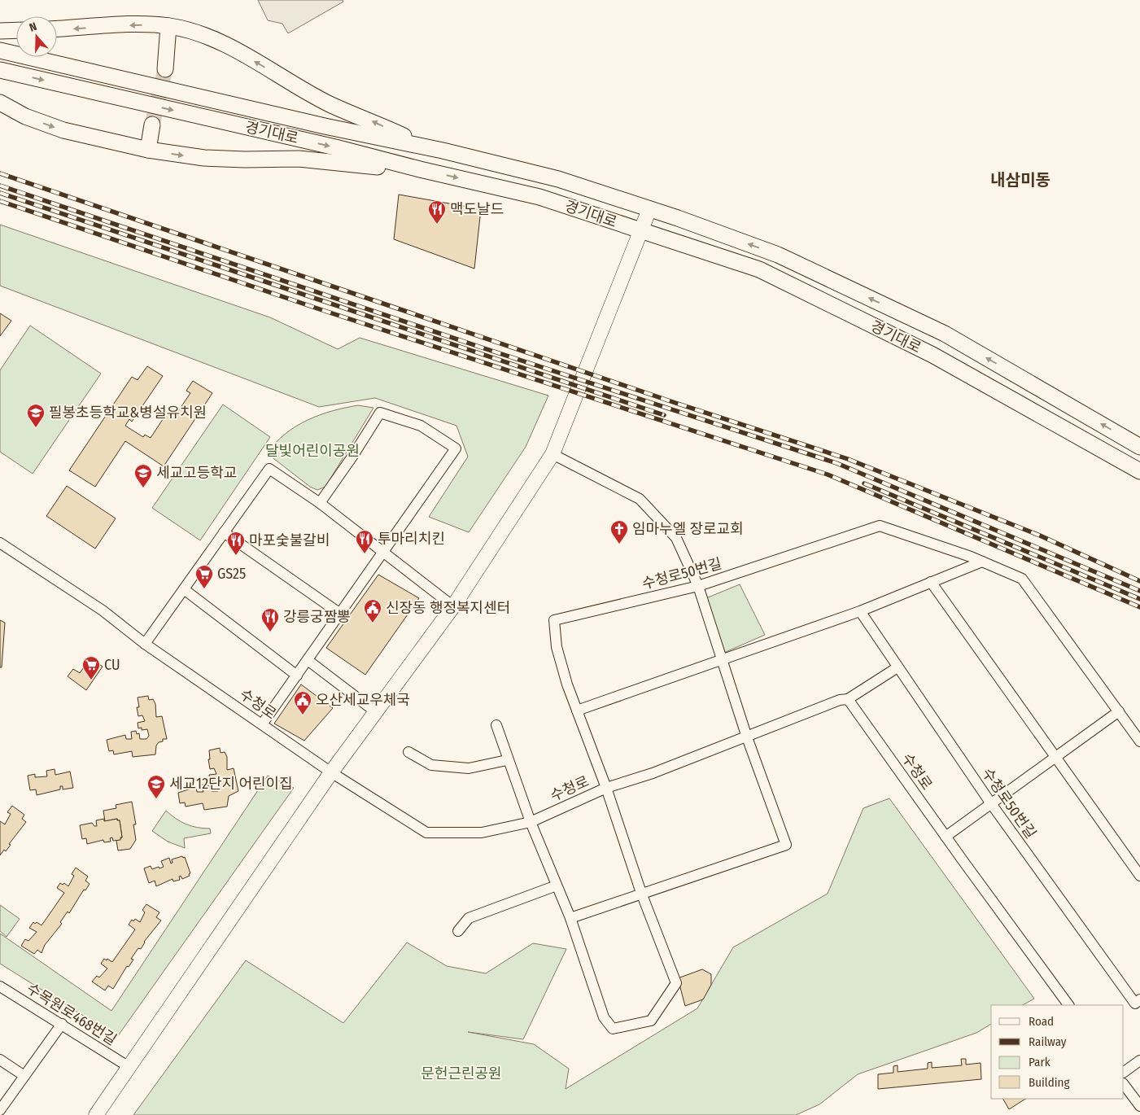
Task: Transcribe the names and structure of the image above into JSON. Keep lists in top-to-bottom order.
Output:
{
  "streets": {
    "main road": ["경기대로"],
    "street": ["수청로50번길", "수청로", "수목원로468번길"]
  },
  "crossings": [
    ["수청로50번길", "수청로"]
  ],
  "districts": ["내삼미동"],
  "parks": ["달빛어린이공원", "문헌근린공원"],
  "places": {
    "restaurant": [
      "맥도날드",
      "투마리치킨",
      "마포숯불갈비",
      "강릉궁짬뽕"
    ],
    "school or university": ["필봉초등학교&병설유치원", "세교고등학교", "세교12단지 어린이집"],
    "church": ["임마누엘 장로교회"],
    "supermarket": ["GS25", "CU"],
    "public building": ["신장동 행정복지센터", "오산세교우체국"]
  },
  "legend": [
    "Road",
    "Railway",
    "Park",
    "Building"
  ],
  "north": "top"
}
